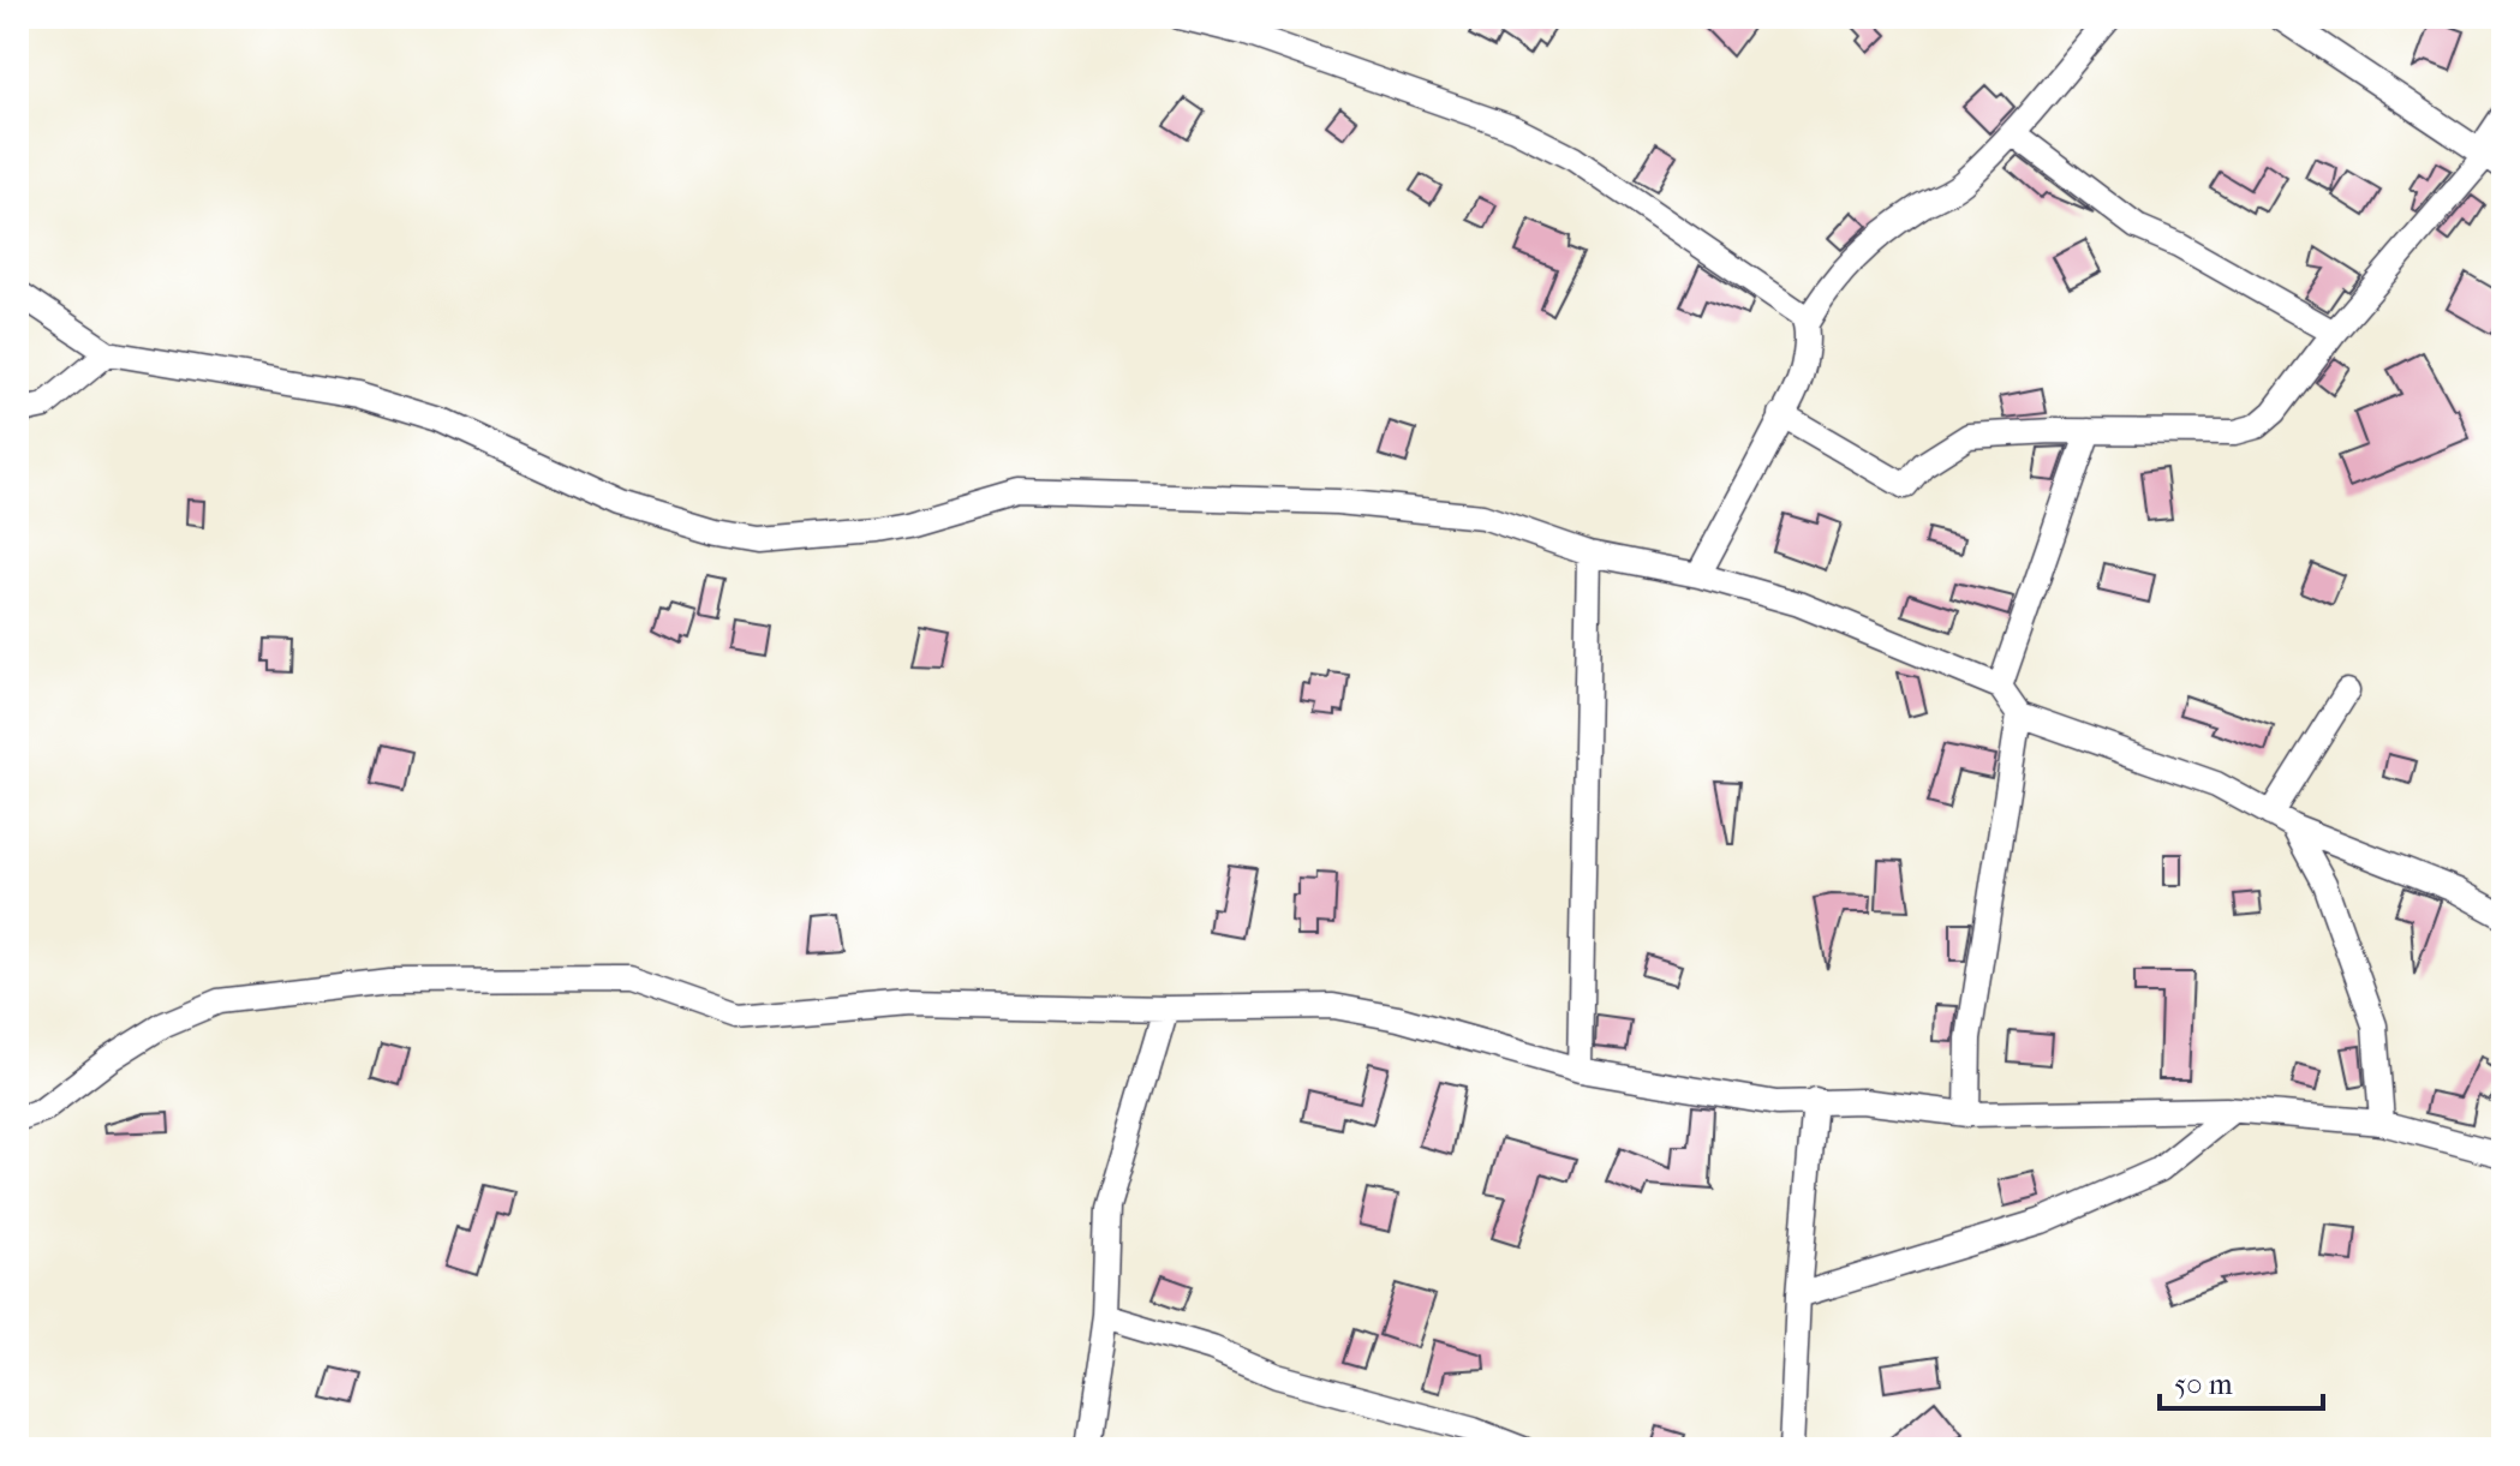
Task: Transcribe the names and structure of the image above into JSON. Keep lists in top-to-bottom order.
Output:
{
  "scale_bar": "50 m"
}
